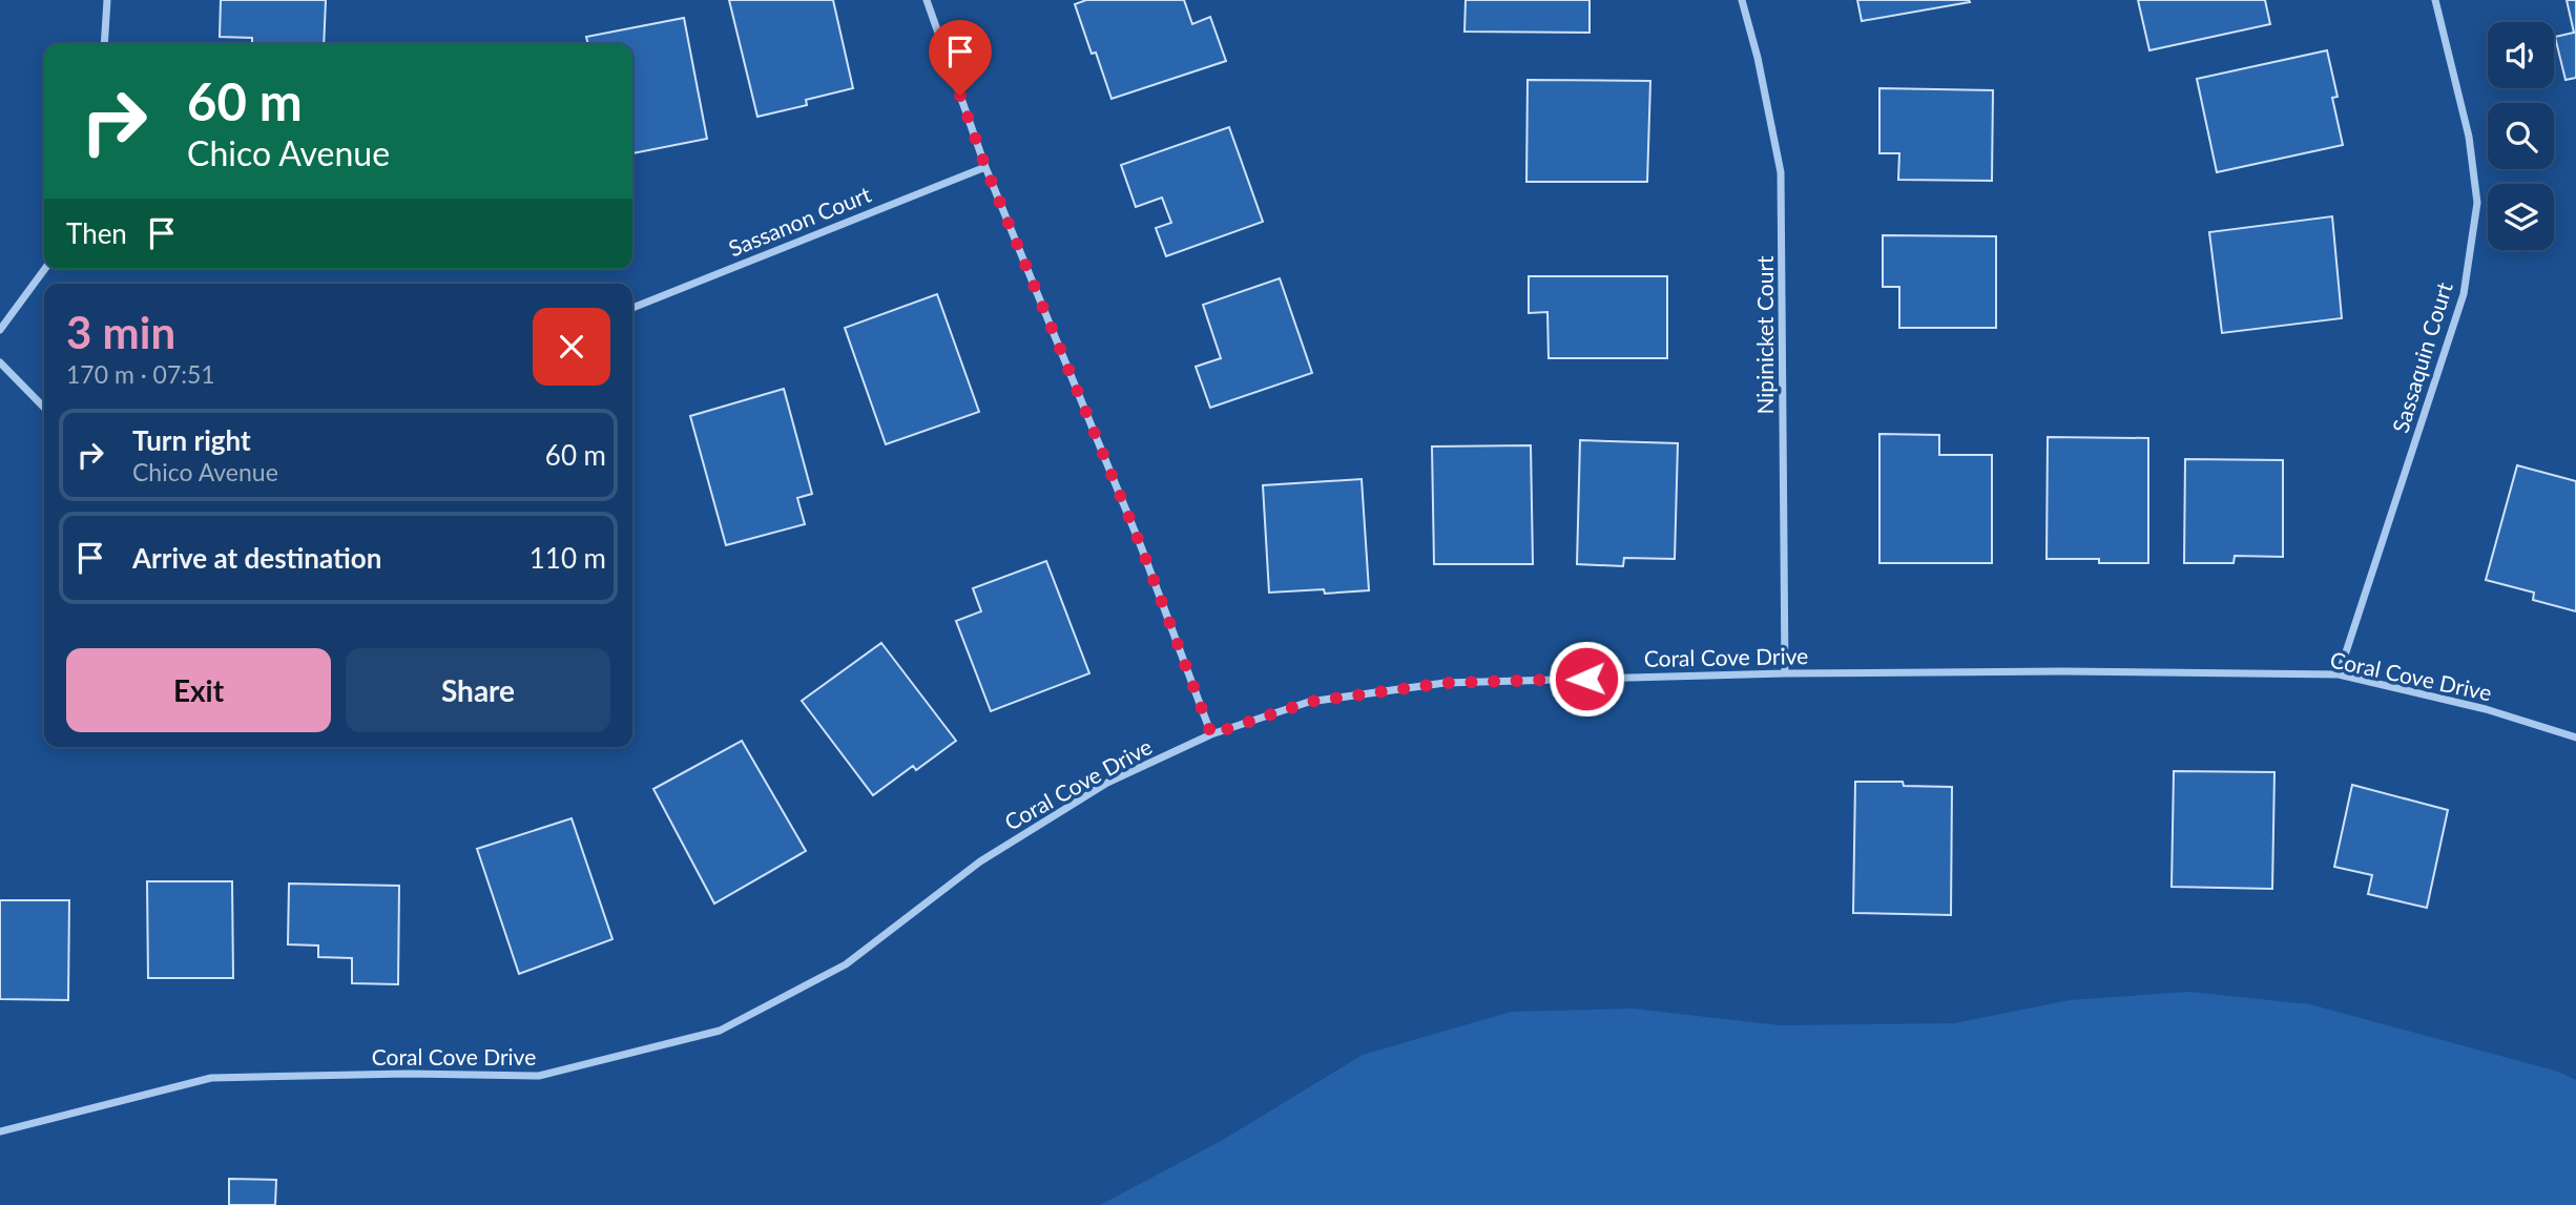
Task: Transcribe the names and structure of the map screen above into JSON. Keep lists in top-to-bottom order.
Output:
{
  "streets": {
    "street": [
      "Sassanon Court",
      "Nipinicket Court",
      "Sassaquin Court",
      "Coral Cove Drive"
    ]
  },
  "crossings": [
    ["Nipinicket Court", "Coral Cove Drive"],
    ["Sassaquin Court", "Coral Cove Drive"]
  ],
  "page": {
    "turn": ["60 m", "Chico Avenue"],
    "then": "Then",
    "heading": ["3 min", "170 m · 07:51"],
    "list": [
      {
        "name": "Turn right",
        "note": "Chico Avenue",
        "value": "60 m"
      },
      {
        "name": "Arrive at destination",
        "value": "110 m"
      }
    ],
    "buttons": ["Exit", "Share"]
  }
}
